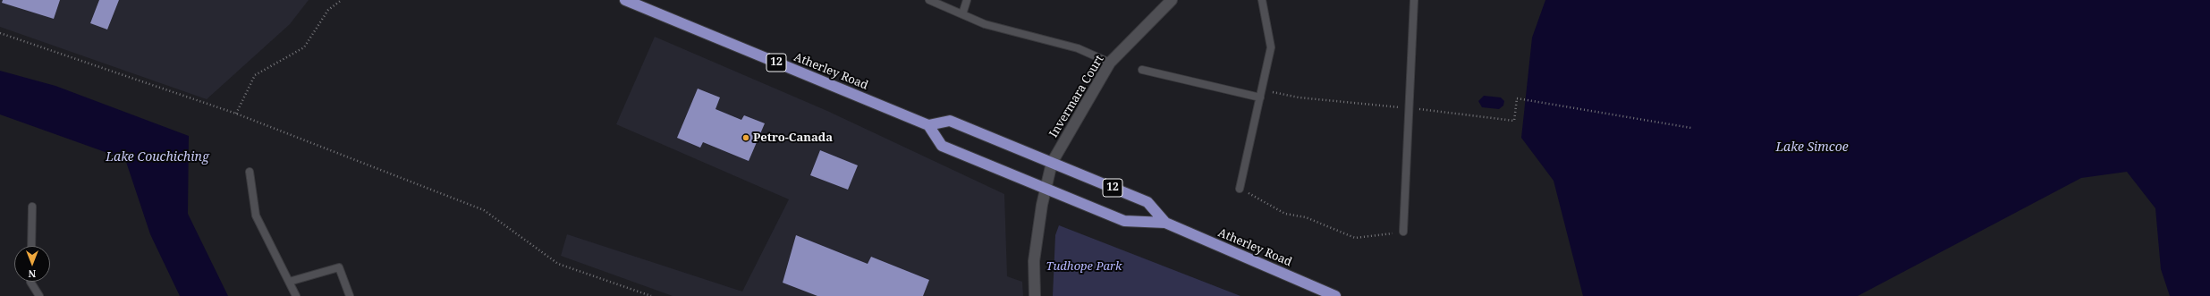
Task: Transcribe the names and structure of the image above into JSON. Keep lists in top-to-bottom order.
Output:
{
  "streets": {
    "highway": ["12", "Atherley Road"],
    "street": ["Invermara Court"]
  },
  "crossings": [
    ["Atherley Road", "Invermara Court"]
  ],
  "water": ["Lake Simcoe", "Lake Couchiching"],
  "parks": ["Tudhope Park"],
  "places": ["Petro-Canada"],
  "north": "bottom"
}
